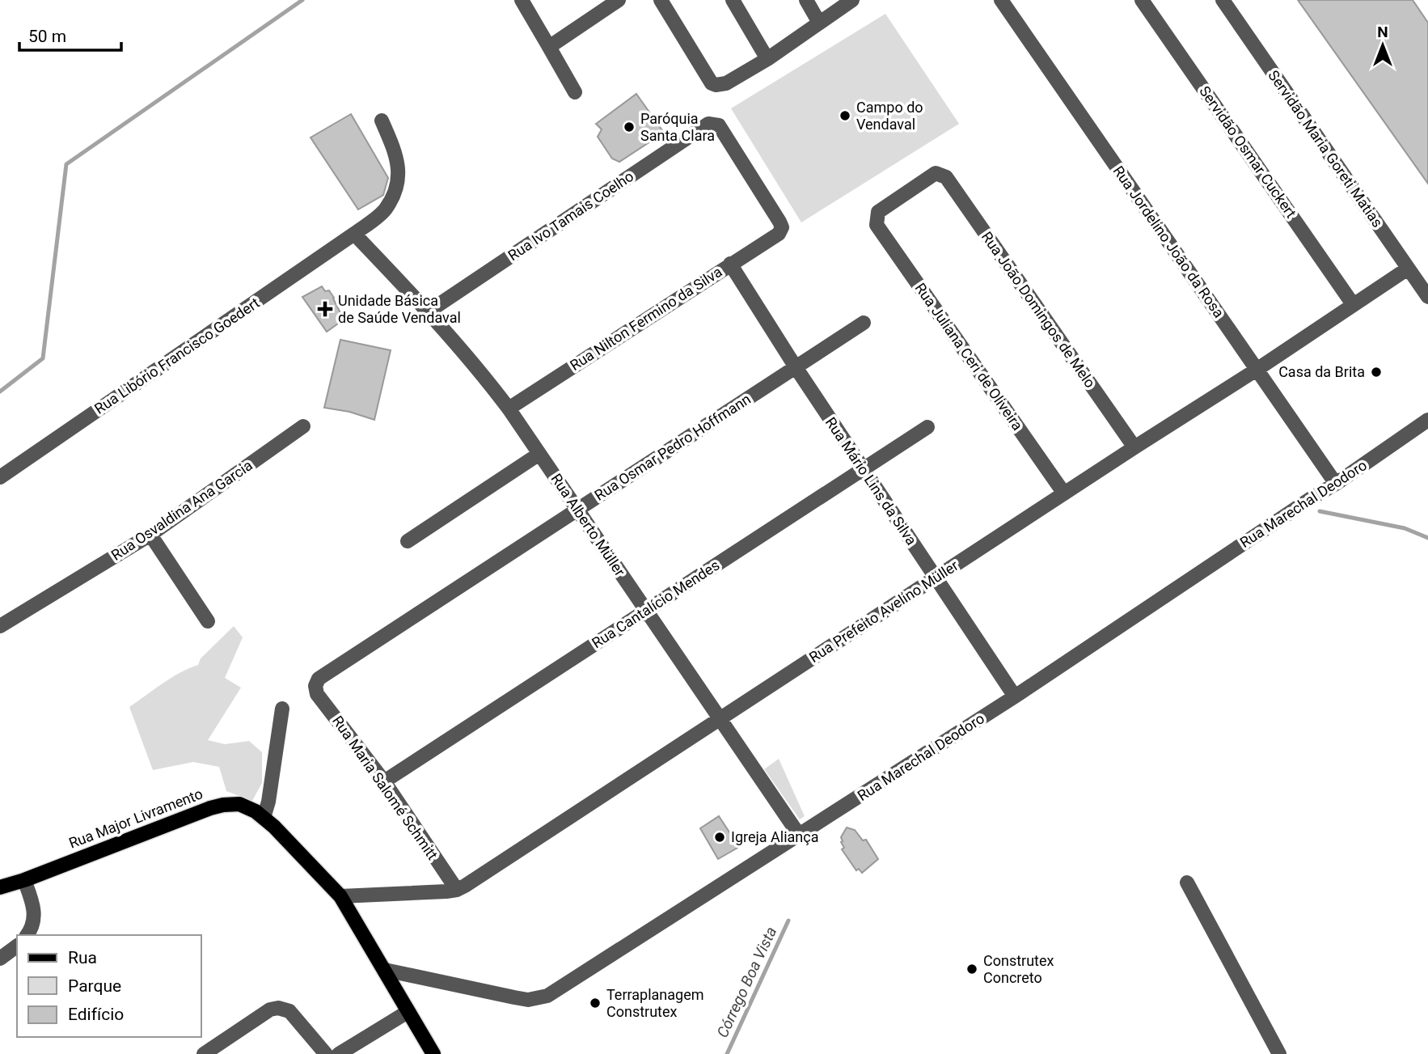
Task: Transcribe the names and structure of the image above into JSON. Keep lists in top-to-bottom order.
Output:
{
  "streets": {
    "main road": ["Rua Major Livramento"],
    "street": [
      "Servidão Maria Goreti Matias",
      "Servidão Osmar Cuckert",
      "Rua Ivo Tamais Coelho",
      "Rua Jordelino João da Rosa",
      "Rua João Domingos de Melo",
      "Rua Nilton Fermino da Silva",
      "Rua Libório Francisco Goedert",
      "Rua Juliana Ceri de Oliveira",
      "Rua Osmar Pedro Hoffmann",
      "Rua Mário Lins da Silva",
      "Rua Marechal Deodoro",
      "Rua Osvaldina Ana Garcia",
      "Rua Alberto Müller",
      "Rua Cantalício Mendes",
      "Rua Prefeito Avelino Müller",
      "Rua Maria Salomé Schmitt"
    ]
  },
  "crossings": [
    ["Servidão Maria Goreti Matias", "Rua Prefeito Avelino Müller"],
    ["Servidão Osmar Cuckert", "Rua Prefeito Avelino Müller"],
    ["Rua Ivo Tamais Coelho", "Rua Nilton Fermino da Silva"],
    ["Rua Ivo Tamais Coelho", "Rua Alberto Müller"],
    ["Rua Jordelino João da Rosa", "Rua Marechal Deodoro"],
    ["Rua Jordelino João da Rosa", "Rua Prefeito Avelino Müller"],
    ["Rua João Domingos de Melo", "Rua Juliana Ceri de Oliveira"],
    ["Rua João Domingos de Melo", "Rua Prefeito Avelino Müller"],
    ["Rua Nilton Fermino da Silva", "Rua Mário Lins da Silva"],
    ["Rua Nilton Fermino da Silva", "Rua Alberto Müller"],
    ["Rua Libório Francisco Goedert", "Rua Alberto Müller"],
    ["Rua Juliana Ceri de Oliveira", "Rua Prefeito Avelino Müller"],
    ["Rua Osmar Pedro Hoffmann", "Rua Mário Lins da Silva"],
    ["Rua Osmar Pedro Hoffmann", "Rua Alberto Müller"],
    ["Rua Osmar Pedro Hoffmann", "Rua Maria Salomé Schmitt"],
    ["Rua Mário Lins da Silva", "Rua Marechal Deodoro"],
    ["Rua Mário Lins da Silva", "Rua Cantalício Mendes"],
    ["Rua Mário Lins da Silva", "Rua Prefeito Avelino Müller"],
    ["Rua Marechal Deodoro", "Rua Alberto Müller"],
    ["Rua Marechal Deodoro", "Rua Major Livramento"],
    ["Rua Alberto Müller", "Rua Cantalício Mendes"],
    ["Rua Alberto Müller", "Rua Prefeito Avelino Müller"],
    ["Rua Cantalício Mendes", "Rua Maria Salomé Schmitt"],
    ["Rua Prefeito Avelino Müller", "Rua Maria Salomé Schmitt"],
    ["Rua Prefeito Avelino Müller", "Rua Major Livramento"]
  ],
  "water": ["Córrego Boa Vista"],
  "places": {
    "other": [
      "Campo do Vendaval",
      "Paróquia Santa Clara",
      "Casa da Brita",
      "Igreja Aliança",
      "Construtex Concreto",
      "Terraplanagem Construtex"
    ],
    "health": ["Unidade Básica de Saúde Vendaval"]
  },
  "legend": ["Rua", "Parque", "Edifício"],
  "scale_bar": "50 m",
  "north": "top"
}
